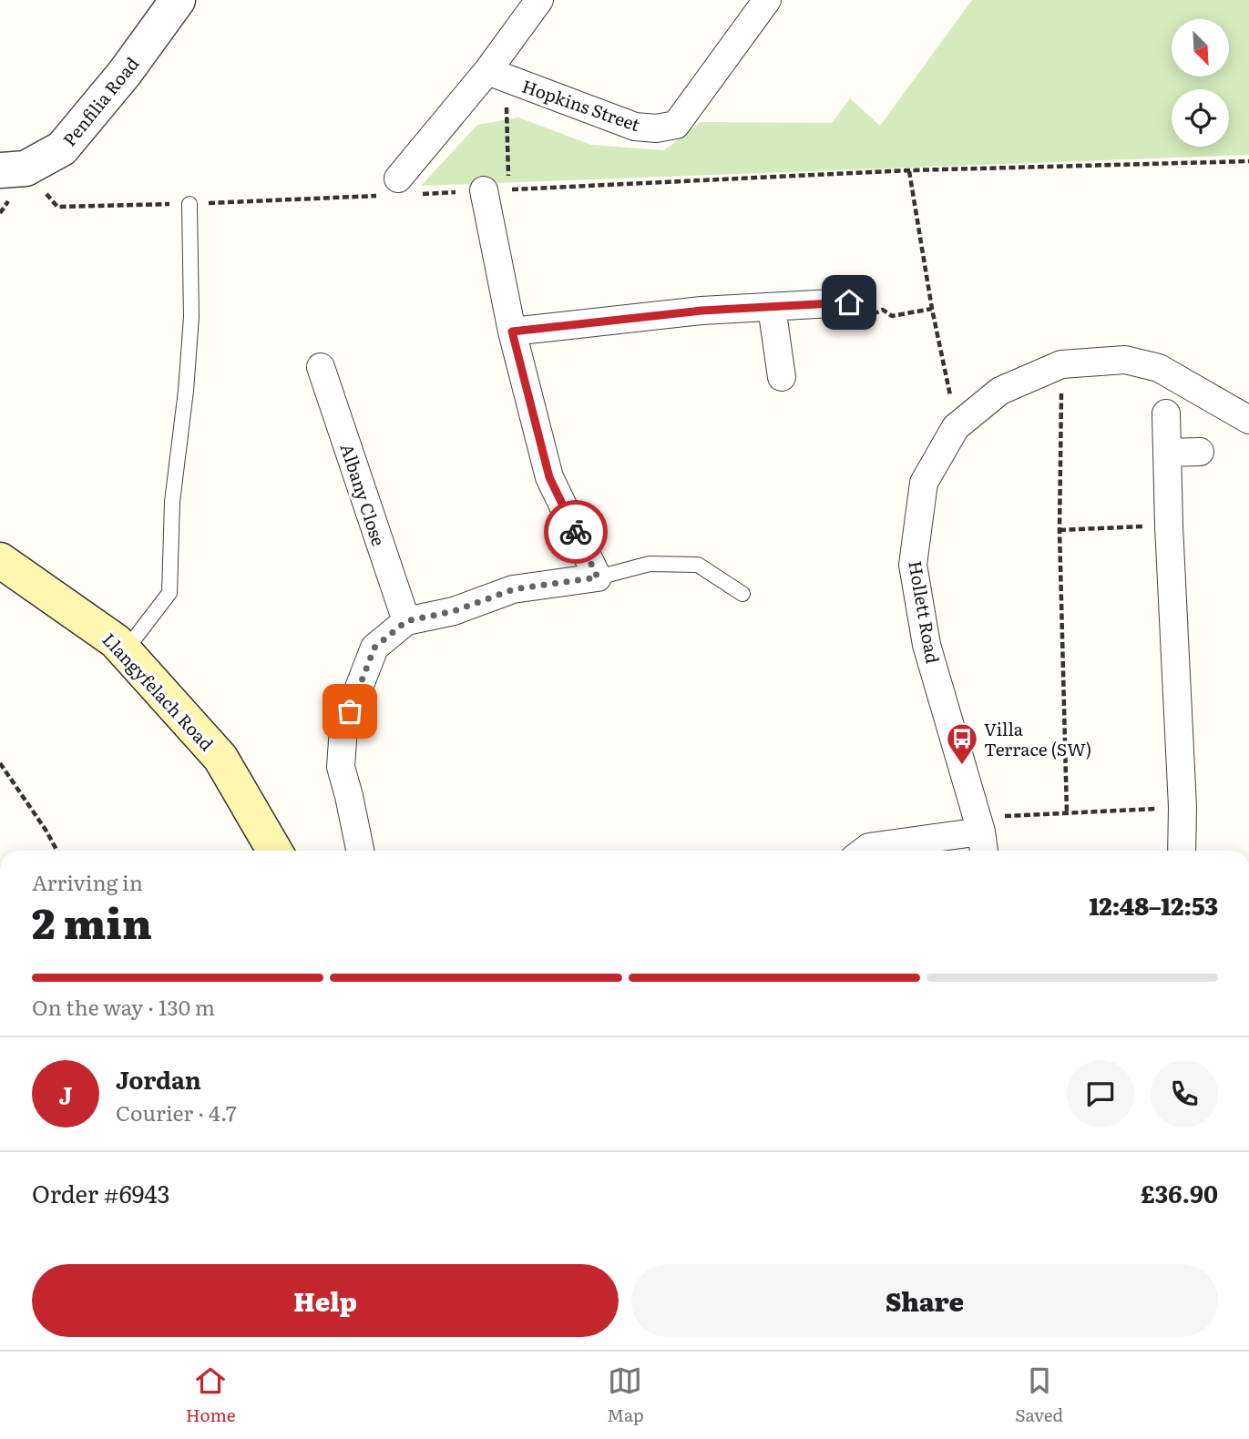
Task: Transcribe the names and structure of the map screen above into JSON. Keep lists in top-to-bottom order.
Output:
{
  "streets": {
    "main road": ["Llangyfelach Road"],
    "street": [
      "Penfilia Road",
      "Hopkins Street",
      "Albany Close",
      "Hollett Road"
    ]
  },
  "places": {
    "bus stop": ["Villa Terrace (SW)"]
  },
  "north": "bottom right",
  "page": {
    "heading": ["2 min", "Arriving in", "12:48–12:53"],
    "panel": [
      "Jordan",
      "Courier · 4.7",
      "Order #6943",
      "£36.90"
    ],
    "bar": "On the way · 130 m",
    "round": "J",
    "buttons": ["Help", "Share"],
    "tabs": ["Home", "Map", "Saved"]
  }
}
